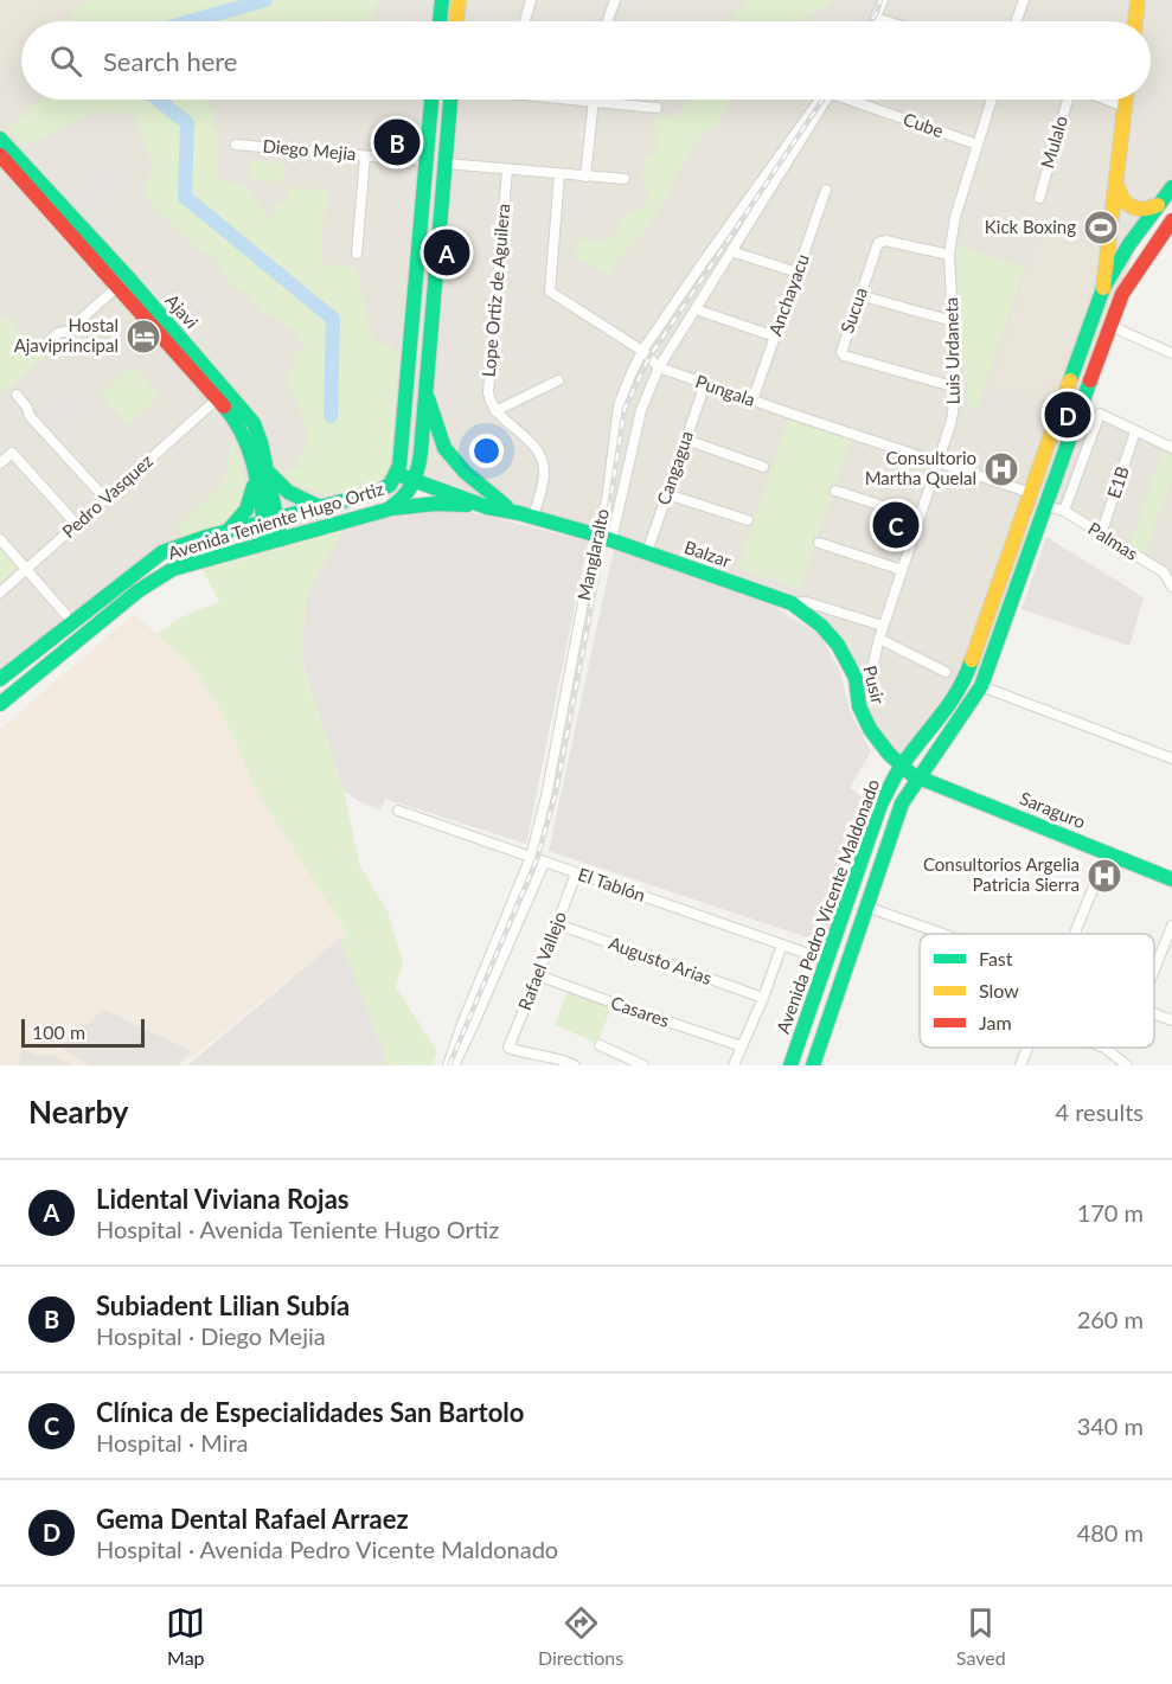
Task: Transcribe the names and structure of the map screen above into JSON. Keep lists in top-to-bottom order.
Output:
{
  "streets": {
    "main road": [
      "Ajavi",
      "Avenida Teniente Hugo Ortiz",
      "Balzar",
      "Pusir",
      "Saraguro",
      "Avenida Pedro Vicente Maldonado"
    ],
    "street": [
      "Cube",
      "Mulalo",
      "Diego Mejia",
      "Lope Ortiz de Aguilera",
      "Anchayacu",
      "Sucua",
      "Luis Urdaneta",
      "Pungala",
      "Cangagua",
      "E1B",
      "Pedro Vasquez",
      "Palmas",
      "Manglaralto",
      "El Tablón",
      "Rafael Vallejo",
      "Augusto Arias",
      "Casares"
    ]
  },
  "crossings": [
    ["Cube", "Luis Urdaneta"],
    ["Diego Mejia", "Avenida Teniente Hugo Ortiz"],
    ["Anchayacu", "Pungala"],
    ["Sucua", "Luis Urdaneta"],
    ["Ajavi", "Pedro Vasquez"],
    ["Ajavi", "Avenida Teniente Hugo Ortiz"],
    ["Luis Urdaneta", "Pungala"],
    ["Luis Urdaneta", "Balzar"],
    ["Luis Urdaneta", "Pusir"],
    ["Pungala", "Cangagua"],
    ["Pungala", "Manglaralto"],
    ["Pungala", "Avenida Pedro Vicente Maldonado"],
    ["Cangagua", "Balzar"],
    ["E1B", "Palmas"],
    ["Avenida Teniente Hugo Ortiz", "Balzar"],
    ["Palmas", "Avenida Pedro Vicente Maldonado"],
    ["Manglaralto", "Balzar"],
    ["Manglaralto", "El Tablón"],
    ["Balzar", "Pusir"],
    ["Pusir", "Saraguro"],
    ["Pusir", "Avenida Pedro Vicente Maldonado"],
    ["Saraguro", "Avenida Pedro Vicente Maldonado"],
    ["El Tablón", "Avenida Pedro Vicente Maldonado"],
    ["El Tablón", "Rafael Vallejo"],
    ["Rafael Vallejo", "Augusto Arias"],
    ["Rafael Vallejo", "Casares"]
  ],
  "places": {
    "sports": ["Kick Boxing"],
    "hotel": ["Hostal Ajaviprincipal"],
    "hospital": ["Consultorio Martha Quelal", "Consultorios Argelia Patricia Sierra"]
  },
  "legend": ["Fast", "Slow", "Jam"],
  "scale_bar": "100 m",
  "page": {
    "search": "Search here",
    "pins": [
      "B",
      "A",
      "D",
      "C"
    ],
    "scale": "100 m",
    "heading": ["Nearby", "4 results"],
    "list": [
      {
        "mark": "A",
        "name": "Lidental Viviana Rojas",
        "note": "Hospital · Avenida Teniente Hugo Ortiz",
        "value": "170 m"
      },
      {
        "mark": "B",
        "name": "Subiadent Lilian Subía",
        "note": "Hospital · Diego Mejia",
        "value": "260 m"
      },
      {
        "mark": "C",
        "name": "Clínica de Especialidades San Bartolo",
        "note": "Hospital · Mira",
        "value": "340 m"
      },
      {
        "mark": "D",
        "name": "Gema Dental Rafael Arraez",
        "note": "Hospital · Avenida Pedro Vicente Maldonado",
        "value": "480 m"
      }
    ],
    "nav": ["Map", "Directions", "Saved"]
  }
}
